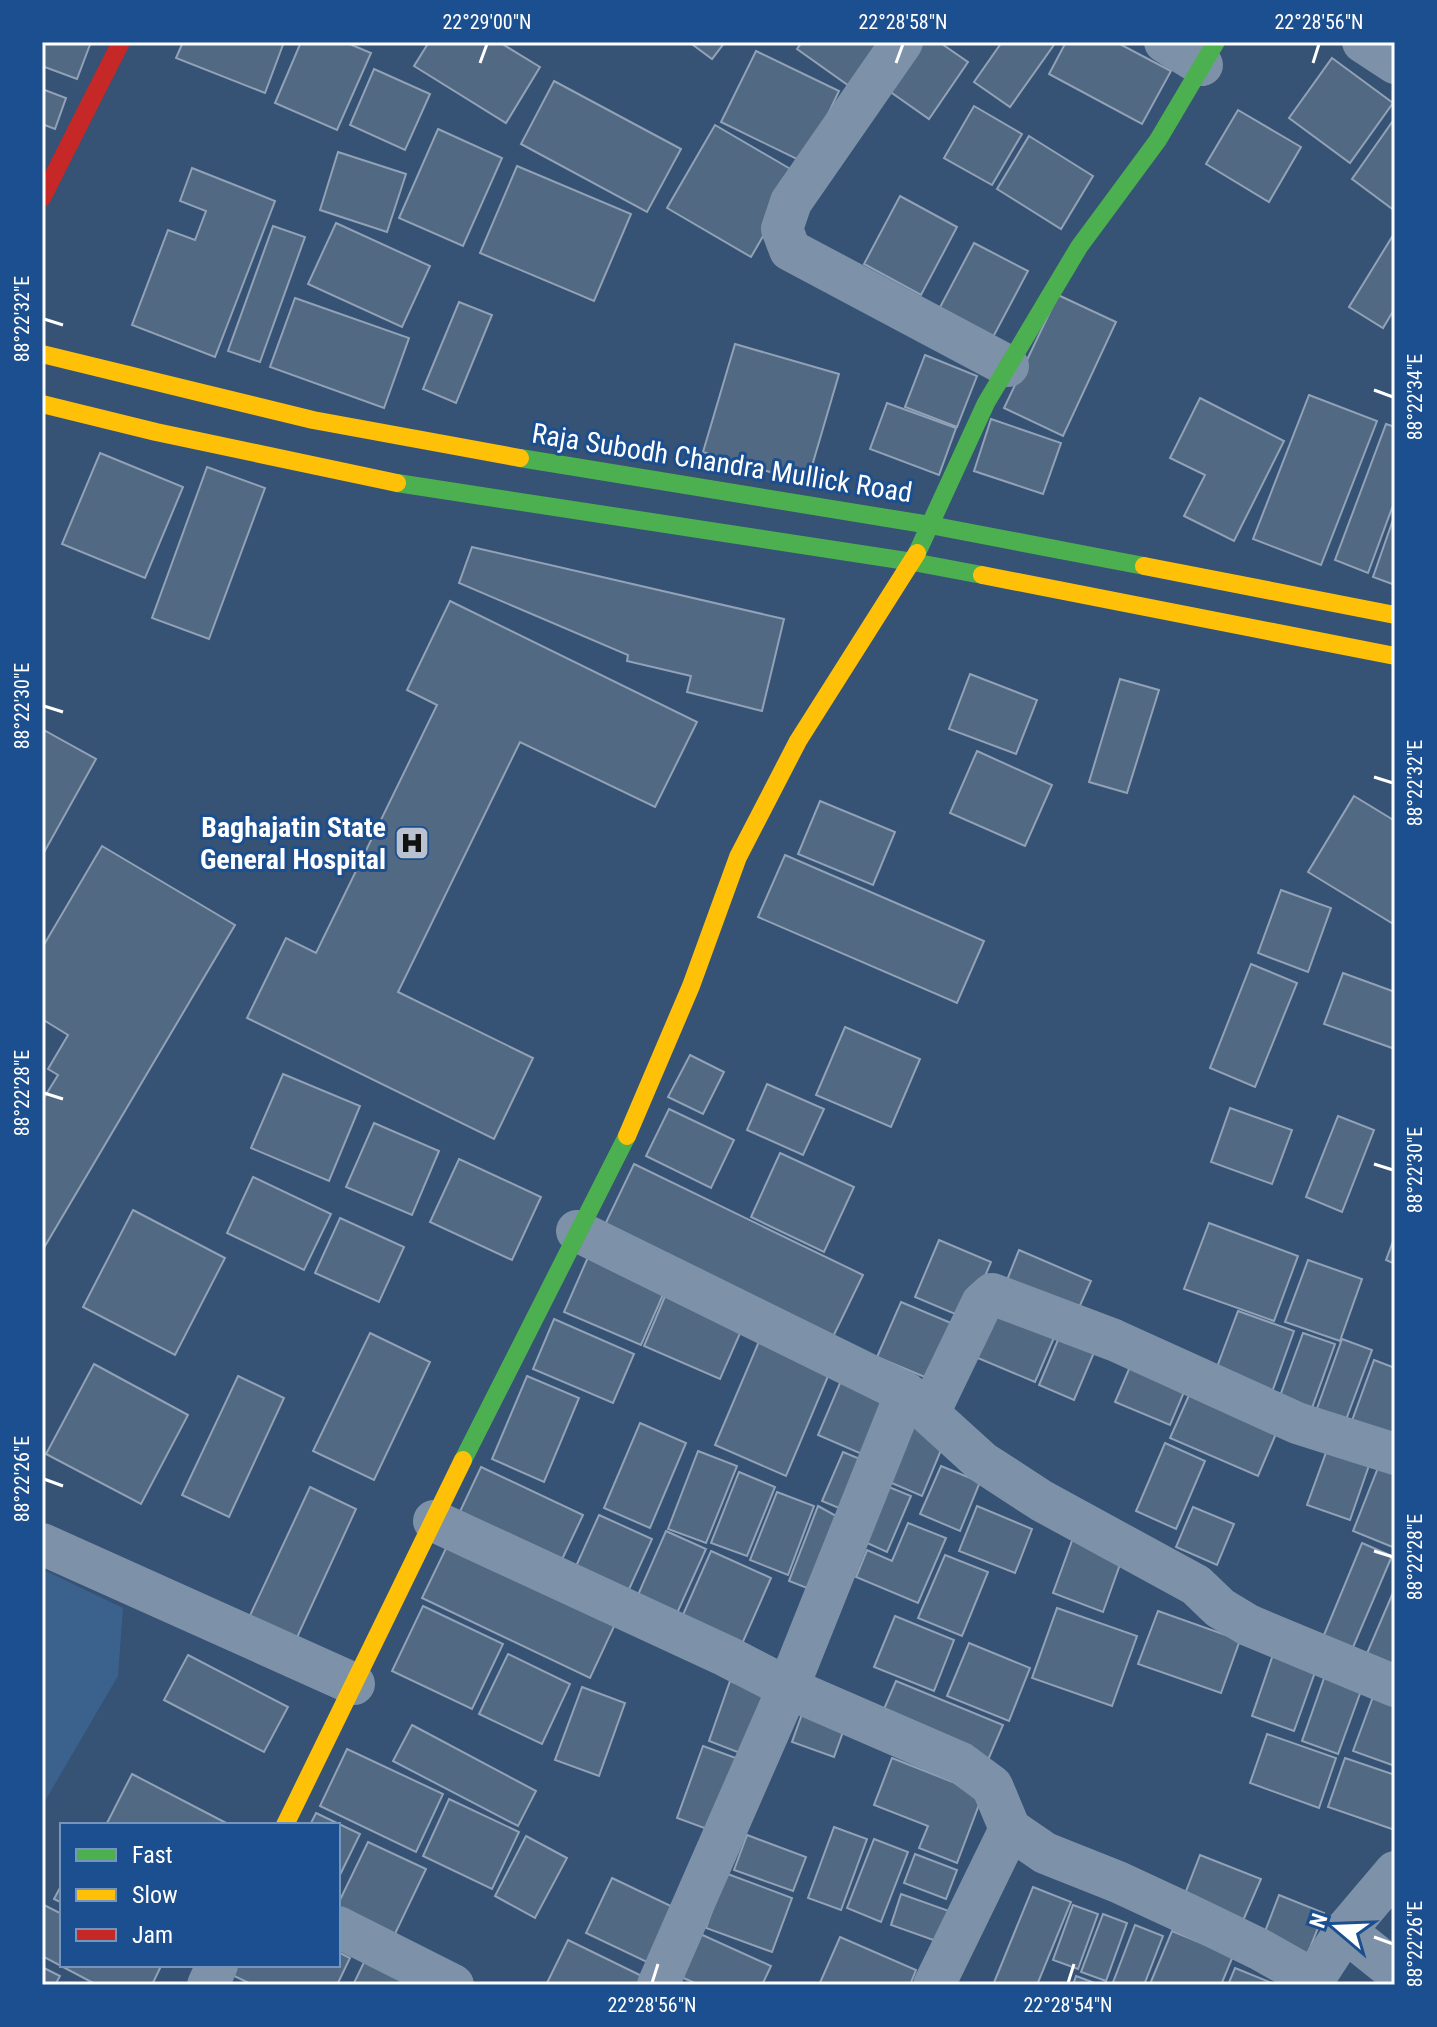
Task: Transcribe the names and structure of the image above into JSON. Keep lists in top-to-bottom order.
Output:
{
  "streets": {
    "main road": ["Raja Subodh Chandra Mullick Road"]
  },
  "places": {
    "hospital": ["Baghajatin State General Hospital"]
  },
  "legend": ["Fast", "Slow", "Jam"],
  "north": "left",
  "coordinates": [
    "22°29'00\"N",
    "22°28'58\"N",
    "22°28'56\"N",
    "88°22'32\"E",
    "88°22'34\"E",
    "88°22'30\"E",
    "88°22'28\"E",
    "88°22'26\"E",
    "22°28'54\"N"
  ]
}
